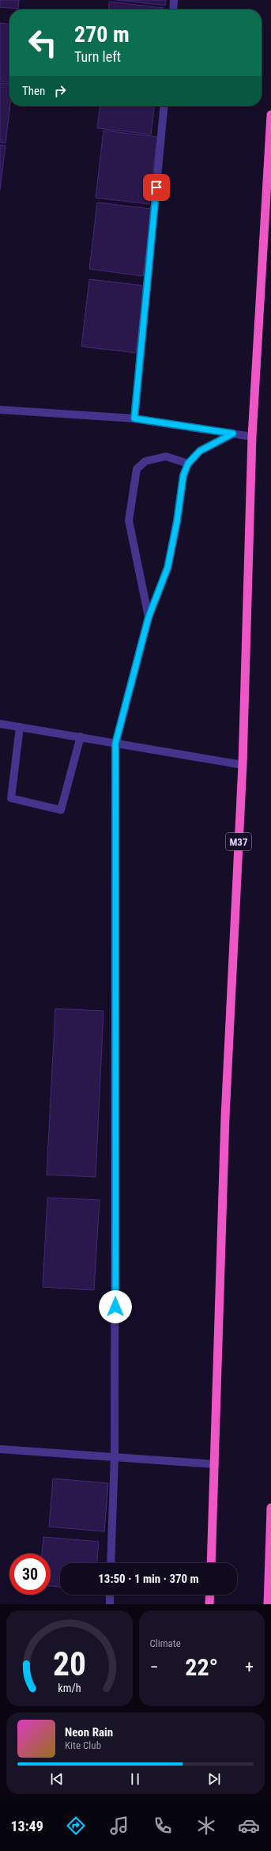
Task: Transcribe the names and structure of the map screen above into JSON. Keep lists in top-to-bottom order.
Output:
{
  "streets": {
    "highway": ["M37"]
  },
  "page": {
    "turn": ["270 m", "Turn left"],
    "then": "Then",
    "limit": "30",
    "trip": "13:50 · 1 min · 370 m",
    "tile": "Climate",
    "heat": ["−", "22°", "+"],
    "song": ["Neon Rain", "Kite Club"],
    "tabs": "13:49",
    "gauge": ["20", "km/h"]
  }
}
